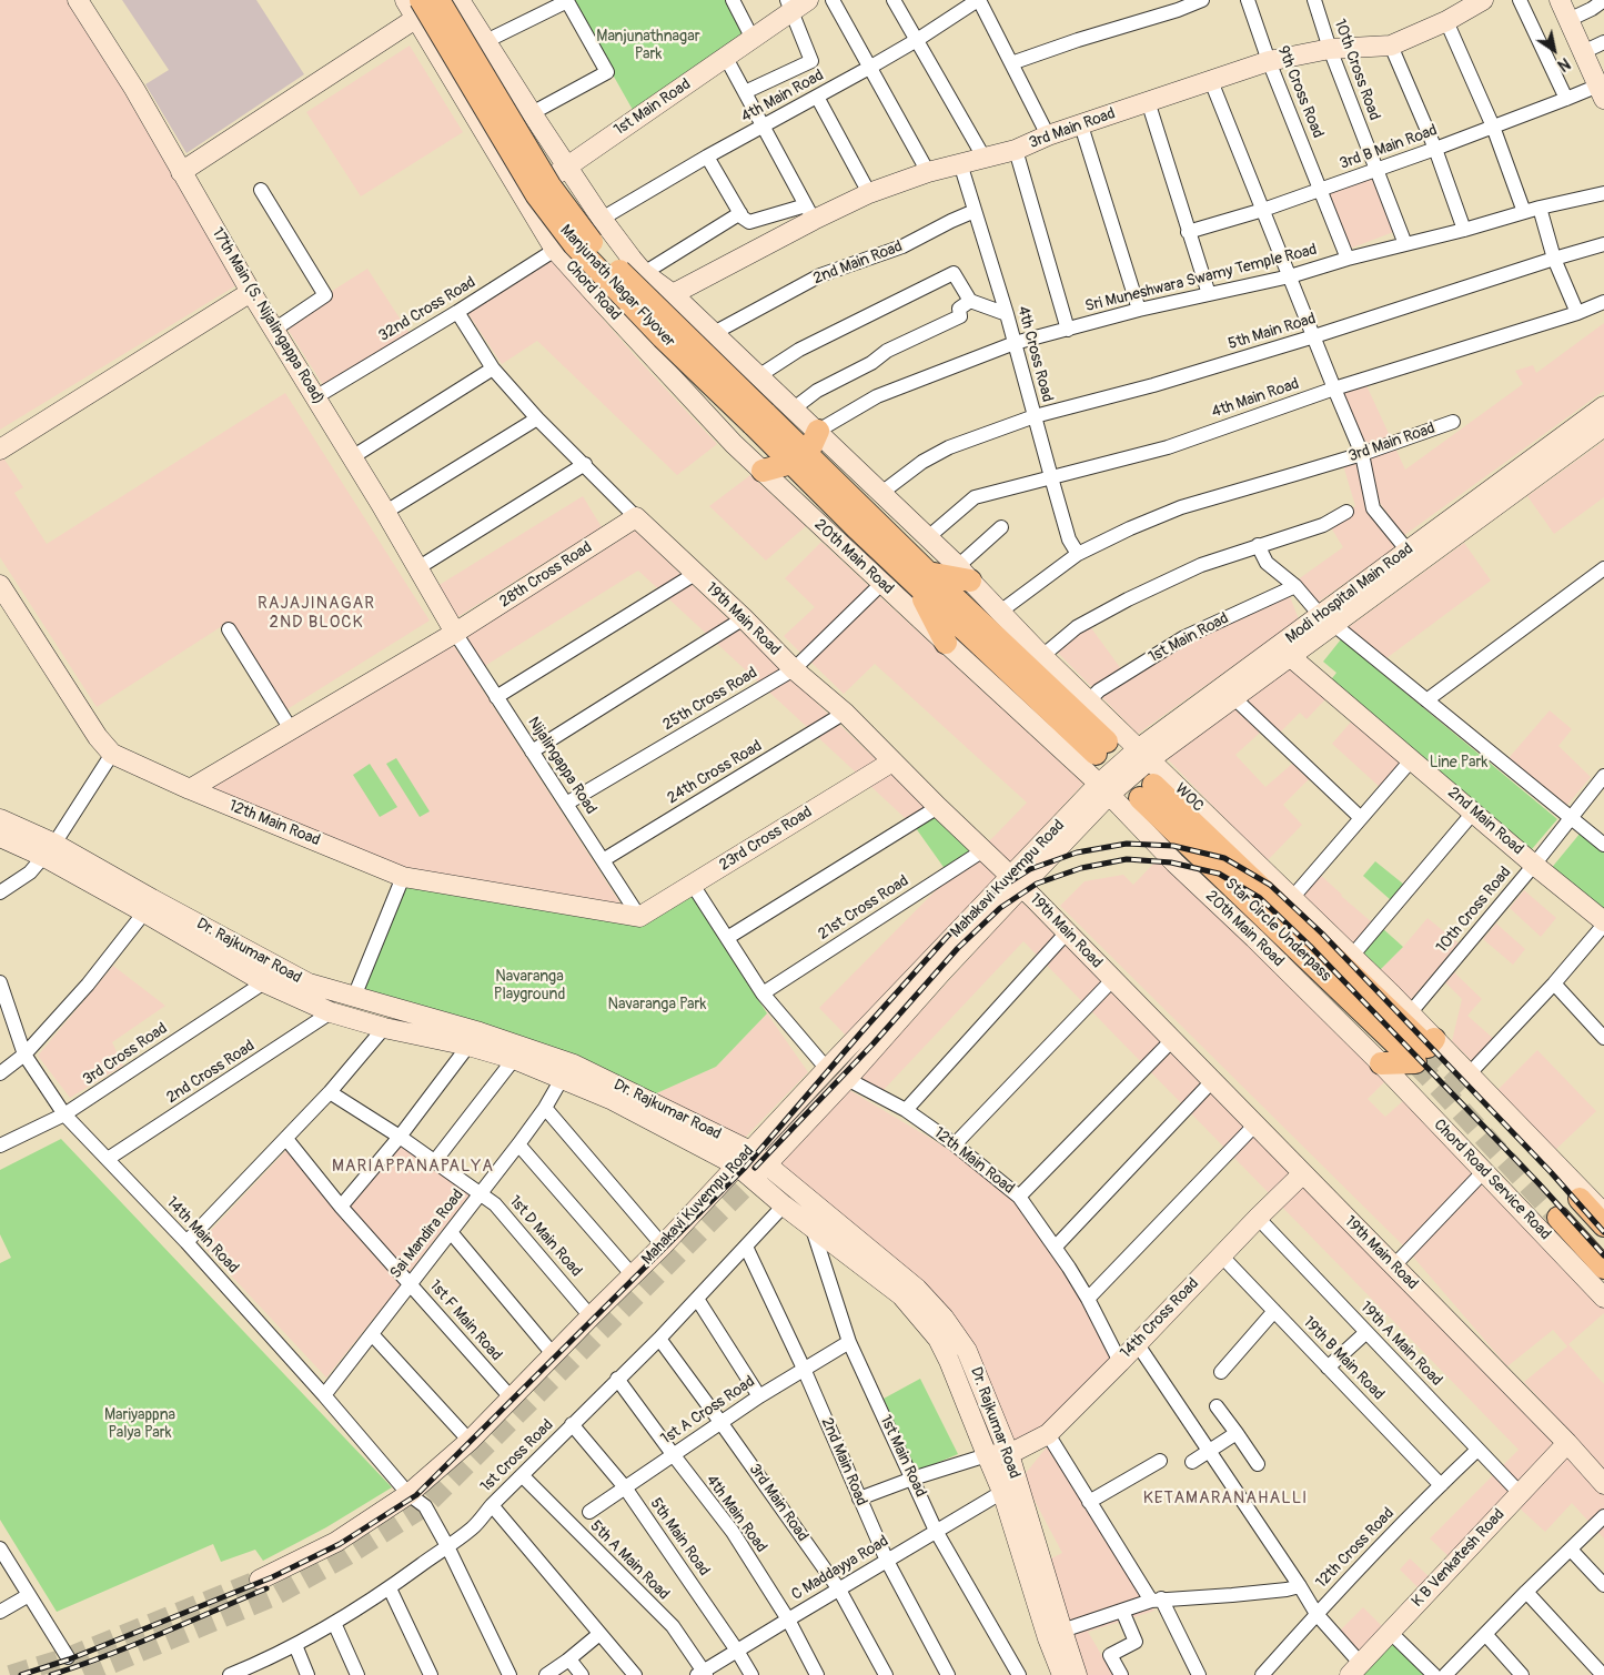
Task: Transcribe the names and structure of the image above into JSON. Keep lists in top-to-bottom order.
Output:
{
  "streets": {
    "main road": ["Manjunath Nagar Flyover", "Star Circle Underpass"],
    "street": [
      "10th Cross Road",
      "9th Cross Road",
      "4th Main Road",
      "1st Main Road",
      "3rd Main Road",
      "3rd B Main Road",
      "2nd Main Road",
      "Sri Muneshwara Swamy Temple Road",
      "Chord Road",
      "32nd Cross Road",
      "17th Main (S. Nijalingappa Road)",
      "5th Main Road",
      "4th Cross Road",
      "20th Main Road",
      "28th Cross Road",
      "Modi Hospital Main Road",
      "19th Main Road",
      "25th Cross Road",
      "Nijalingappa Road",
      "24th Cross Road",
      "WOC",
      "12th Main Road",
      "23rd Cross Road",
      "Mahakavi Kuvempu Road",
      "21st Cross Road",
      "Dr. Rajkumar Road",
      "3rd Cross Road",
      "2nd Cross Road",
      "Chord Road Service Road",
      "Sai Mandira Road",
      "14th Main Road",
      "1st D Main Road",
      "14th Cross Road",
      "1st F Main Road",
      "19th A Main Road",
      "19th B Main Road",
      "1st A Cross Road",
      "1st Cross Road",
      "12th Cross Road",
      "K B Venkatesh Road",
      "5th A Main Road",
      "C Maddayya Road"
    ]
  },
  "crossings": [
    ["10th Cross Road", "3rd Main Road"],
    ["10th Cross Road", "3rd B Main Road"],
    ["10th Cross Road", "2nd Main Road"],
    ["10th Cross Road", "Sri Muneshwara Swamy Temple Road"],
    ["10th Cross Road", "WOC"],
    ["9th Cross Road", "3rd Main Road"],
    ["9th Cross Road", "3rd B Main Road"],
    ["9th Cross Road", "Sri Muneshwara Swamy Temple Road"],
    ["4th Main Road", "4th Cross Road"],
    ["4th Main Road", "WOC"],
    ["4th Main Road", "1st A Cross Road"],
    ["4th Main Road", "1st Cross Road"],
    ["4th Main Road", "C Maddayya Road"],
    ["1st Main Road", "Chord Road"],
    ["1st Main Road", "WOC"],
    ["1st Main Road", "Dr. Rajkumar Road"],
    ["1st Main Road", "1st A Cross Road"],
    ["1st Main Road", "C Maddayya Road"],
    ["3rd Main Road", "4th Cross Road"],
    ["3rd Main Road", "WOC"],
    ["3rd Main Road", "1st A Cross Road"],
    ["3rd Main Road", "1st Cross Road"],
    ["3rd Main Road", "C Maddayya Road"],
    ["2nd Main Road", "4th Cross Road"],
    ["2nd Main Road", "Modi Hospital Main Road"],
    ["2nd Main Road", "1st A Cross Road"],
    ["2nd Main Road", "1st Cross Road"],
    ["2nd Main Road", "C Maddayya Road"],
    ["Sri Muneshwara Swamy Temple Road", "4th Cross Road"],
    ["Sri Muneshwara Swamy Temple Road", "WOC"],
    ["Manjunath Nagar Flyover", "Chord Road"],
    ["Chord Road", "32nd Cross Road"],
    ["Chord Road", "20th Main Road"],
    ["32nd Cross Road", "17th Main (S. Nijalingappa Road)"],
    ["32nd Cross Road", "19th Main Road"],
    ["17th Main (S. Nijalingappa Road)", "28th Cross Road"],
    ["17th Main (S. Nijalingappa Road)", "Nijalingappa Road"],
    ["5th Main Road", "4th Cross Road"],
    ["5th Main Road", "WOC"],
    ["5th Main Road", "1st A Cross Road"],
    ["5th Main Road", "1st Cross Road"],
    ["5th Main Road", "C Maddayya Road"],
    ["20th Main Road", "Modi Hospital Main Road"],
    ["20th Main Road", "25th Cross Road"],
    ["20th Main Road", "Mahakavi Kuvempu Road"],
    ["20th Main Road", "Chord Road Service Road"],
    ["28th Cross Road", "19th Main Road"],
    ["28th Cross Road", "Nijalingappa Road"],
    ["28th Cross Road", "12th Main Road"],
    ["Modi Hospital Main Road", "WOC"],
    ["Modi Hospital Main Road", "Mahakavi Kuvempu Road"],
    ["19th Main Road", "25th Cross Road"],
    ["19th Main Road", "24th Cross Road"],
    ["19th Main Road", "23rd Cross Road"],
    ["19th Main Road", "Mahakavi Kuvempu Road"],
    ["19th Main Road", "21st Cross Road"],
    ["19th Main Road", "14th Cross Road"],
    ["19th Main Road", "K B Venkatesh Road"],
    ["25th Cross Road", "Nijalingappa Road"],
    ["Nijalingappa Road", "24th Cross Road"],
    ["Nijalingappa Road", "12th Main Road"],
    ["Nijalingappa Road", "23rd Cross Road"],
    ["WOC", "Star Circle Underpass"],
    ["12th Main Road", "23rd Cross Road"],
    ["12th Main Road", "Mahakavi Kuvempu Road"],
    ["12th Main Road", "14th Cross Road"],
    ["Mahakavi Kuvempu Road", "Dr. Rajkumar Road"],
    ["Mahakavi Kuvempu Road", "14th Main Road"],
    ["Mahakavi Kuvempu Road", "1st D Main Road"],
    ["Mahakavi Kuvempu Road", "1st F Main Road"],
    ["Dr. Rajkumar Road", "3rd Cross Road"],
    ["Dr. Rajkumar Road", "2nd Cross Road"],
    ["Dr. Rajkumar Road", "Sai Mandira Road"],
    ["Dr. Rajkumar Road", "14th Cross Road"],
    ["Dr. Rajkumar Road", "1st Cross Road"],
    ["Dr. Rajkumar Road", "C Maddayya Road"],
    ["3rd Cross Road", "14th Main Road"],
    ["2nd Cross Road", "14th Main Road"],
    ["Sai Mandira Road", "14th Main Road"],
    ["Sai Mandira Road", "1st D Main Road"],
    ["Sai Mandira Road", "1st F Main Road"],
    ["14th Main Road", "1st Cross Road"],
    ["14th Cross Road", "19th A Main Road"],
    ["14th Cross Road", "19th B Main Road"],
    ["19th A Main Road", "12th Cross Road"],
    ["19th A Main Road", "K B Venkatesh Road"],
    ["19th B Main Road", "12th Cross Road"],
    ["1st Cross Road", "5th A Main Road"],
    ["5th A Main Road", "C Maddayya Road"]
  ],
  "districts": ["RAJAJINAGAR 2ND BLOCK", "MARIAPPANAPALYA", "KETAMARANAHALLI"],
  "parks": [
    "Manjunathnagar Park",
    "Line Park",
    "Navaranga Playground",
    "Navaranga Park",
    "Mariyappna Palya Park"
  ],
  "north": "bottom right"
}
